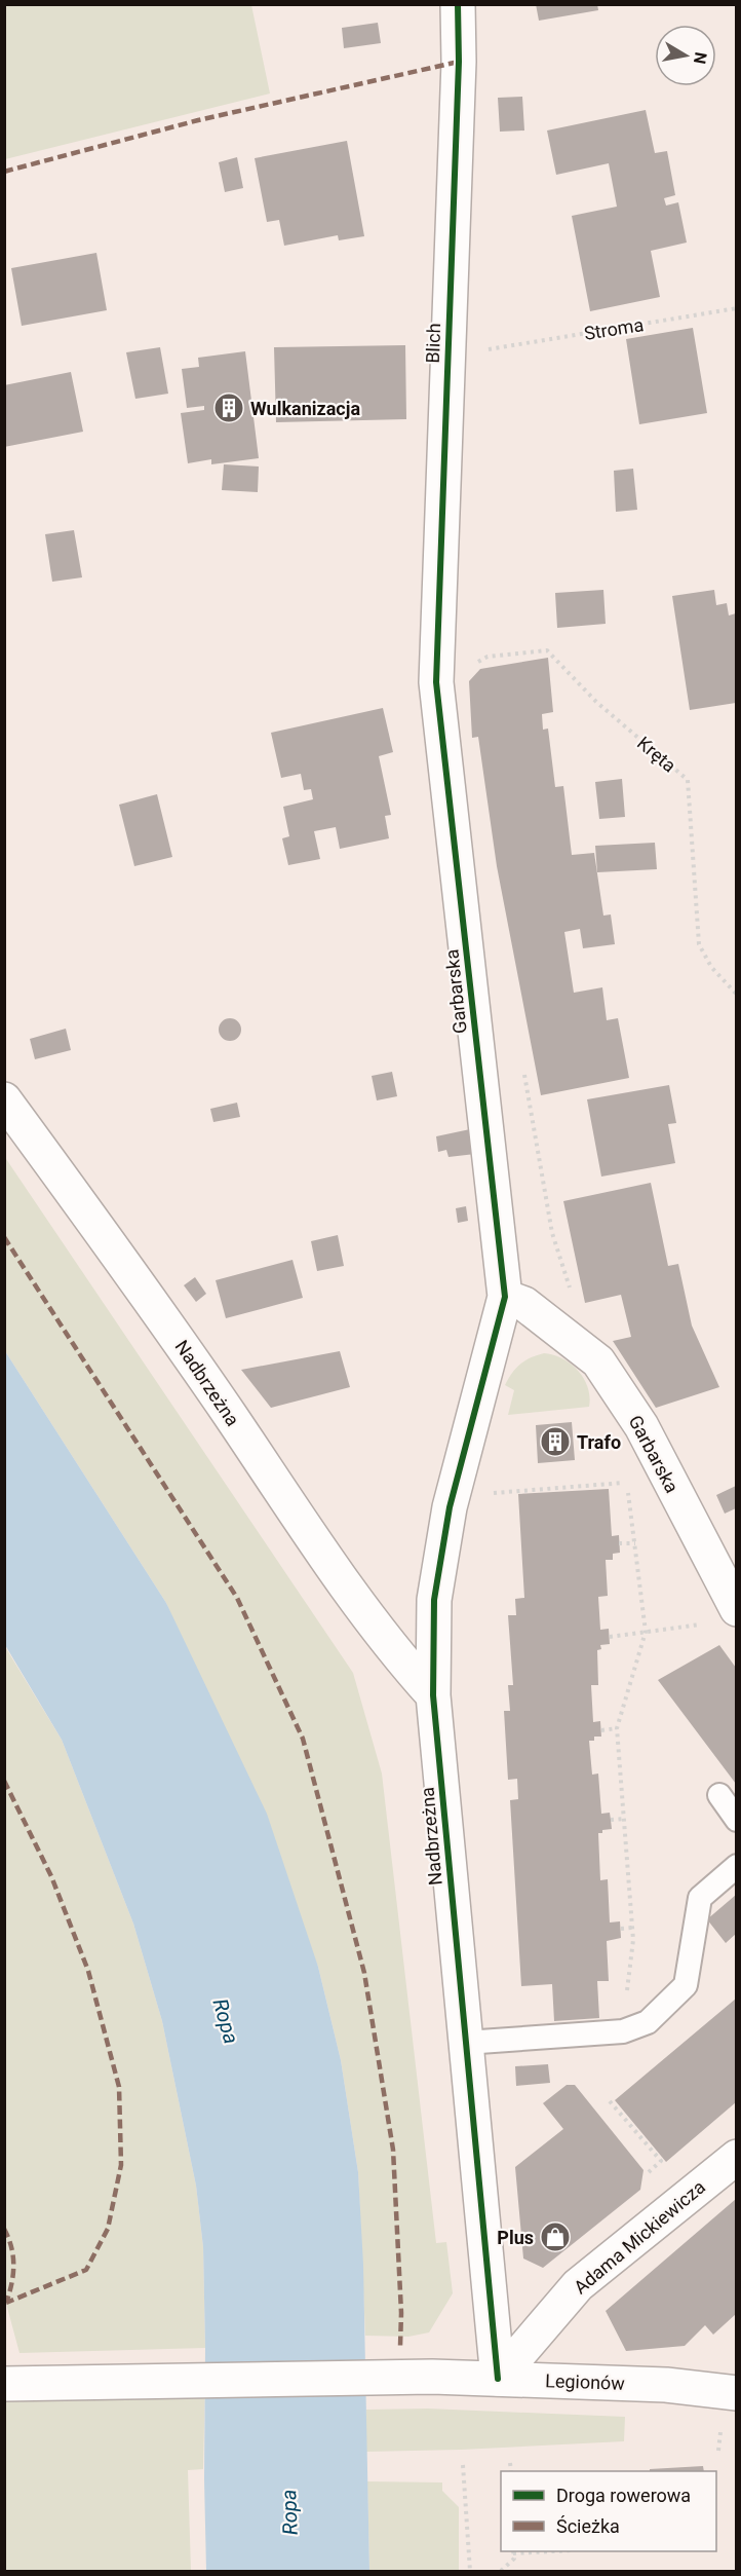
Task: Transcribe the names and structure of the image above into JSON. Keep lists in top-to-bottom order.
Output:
{
  "streets": {
    "street": [
      "Blich",
      "Garbarska",
      "Nadbrzeżna",
      "Adama Mickiewicza",
      "Legionów"
    ],
    "path": ["Stroma", "Kręta"]
  },
  "crossings": [
    ["Blich", "Kręta"],
    ["Blich", "Garbarska"],
    ["Kręta", "Garbarska"],
    ["Garbarska", "Nadbrzeżna"],
    ["Nadbrzeżna", "Adama Mickiewicza"],
    ["Nadbrzeżna", "Legionów"],
    ["Adama Mickiewicza", "Legionów"]
  ],
  "water": ["Ropa"],
  "places": {
    "building": ["Wulkanizacja", "Trafo"],
    "shop": ["Plus"]
  },
  "legend": ["Droga rowerowa", "Ścieżka"],
  "north": "right"
}
